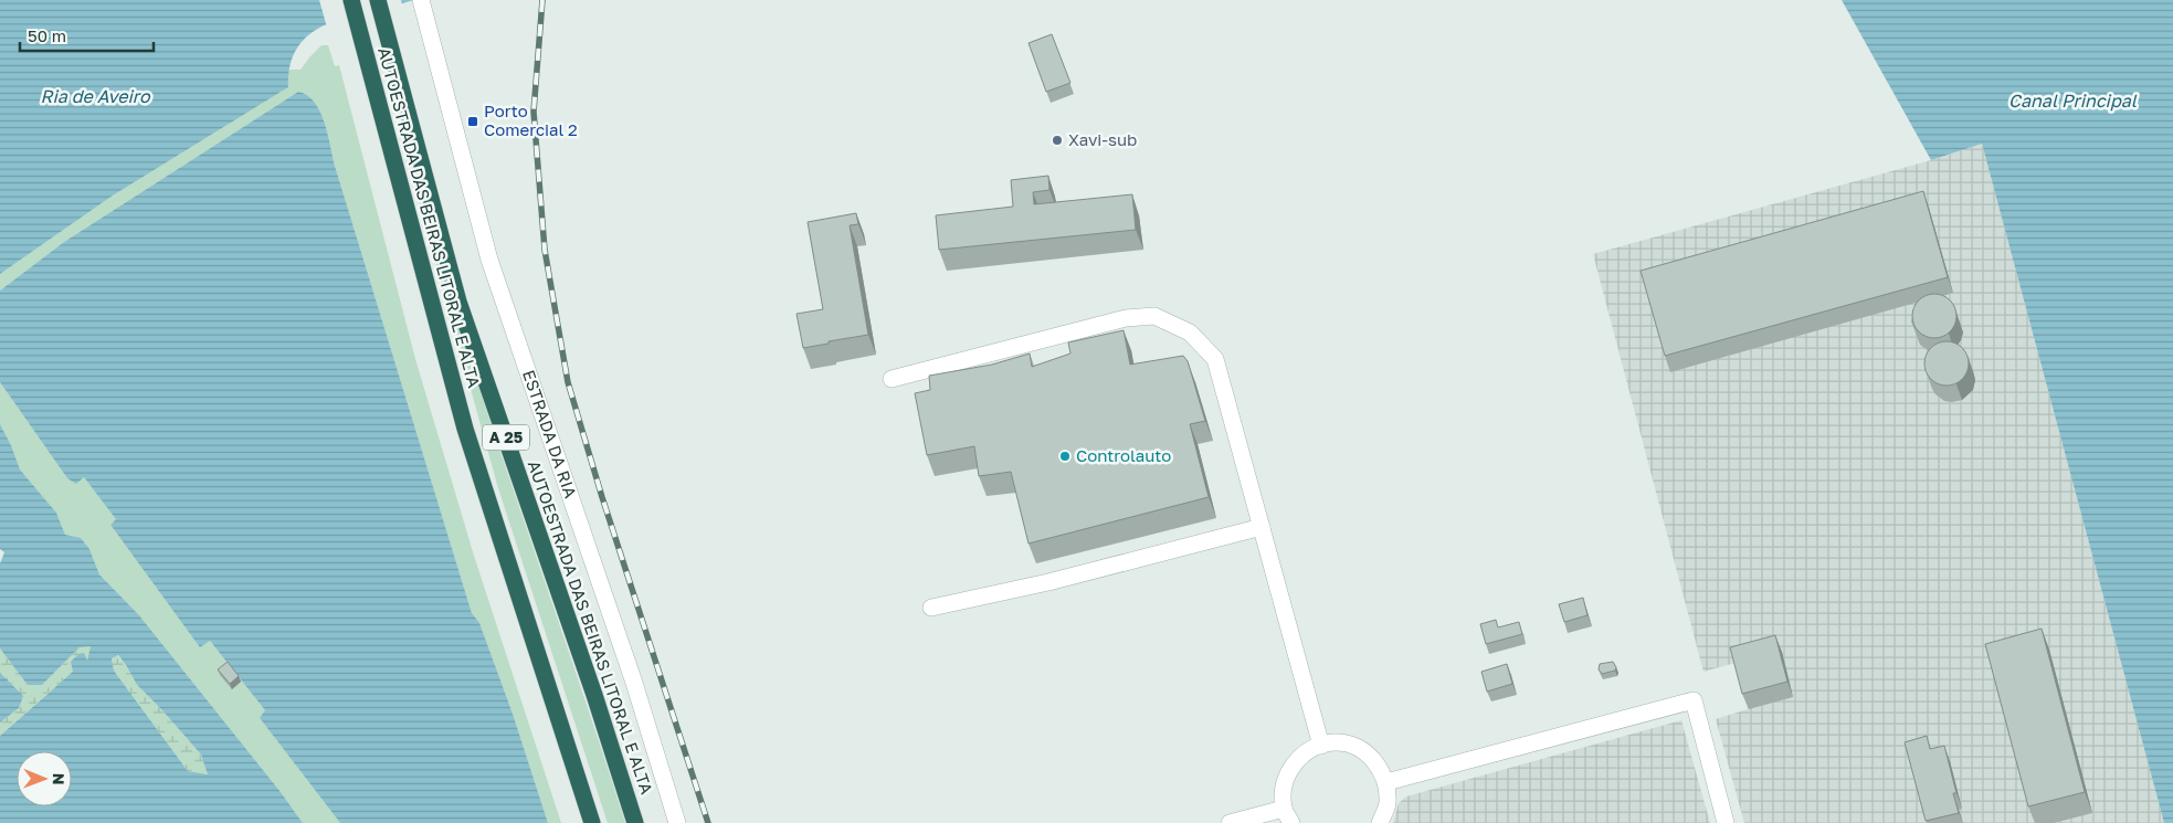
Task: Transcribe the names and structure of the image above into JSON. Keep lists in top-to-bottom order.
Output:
{
  "streets": {
    "highway": ["AUTOESTRADA DAS BEIRAS LITORAL E ALTA", "A 25"],
    "street": ["ESTRADA DA RIA"]
  },
  "water": ["Ria de Aveiro", "Canal Principal"],
  "places": {
    "transit": ["Porto Comercial 2"],
    "other": ["Xavi-sub", "Controlauto"]
  },
  "scale_bar": "50 m",
  "north": "right"
}
